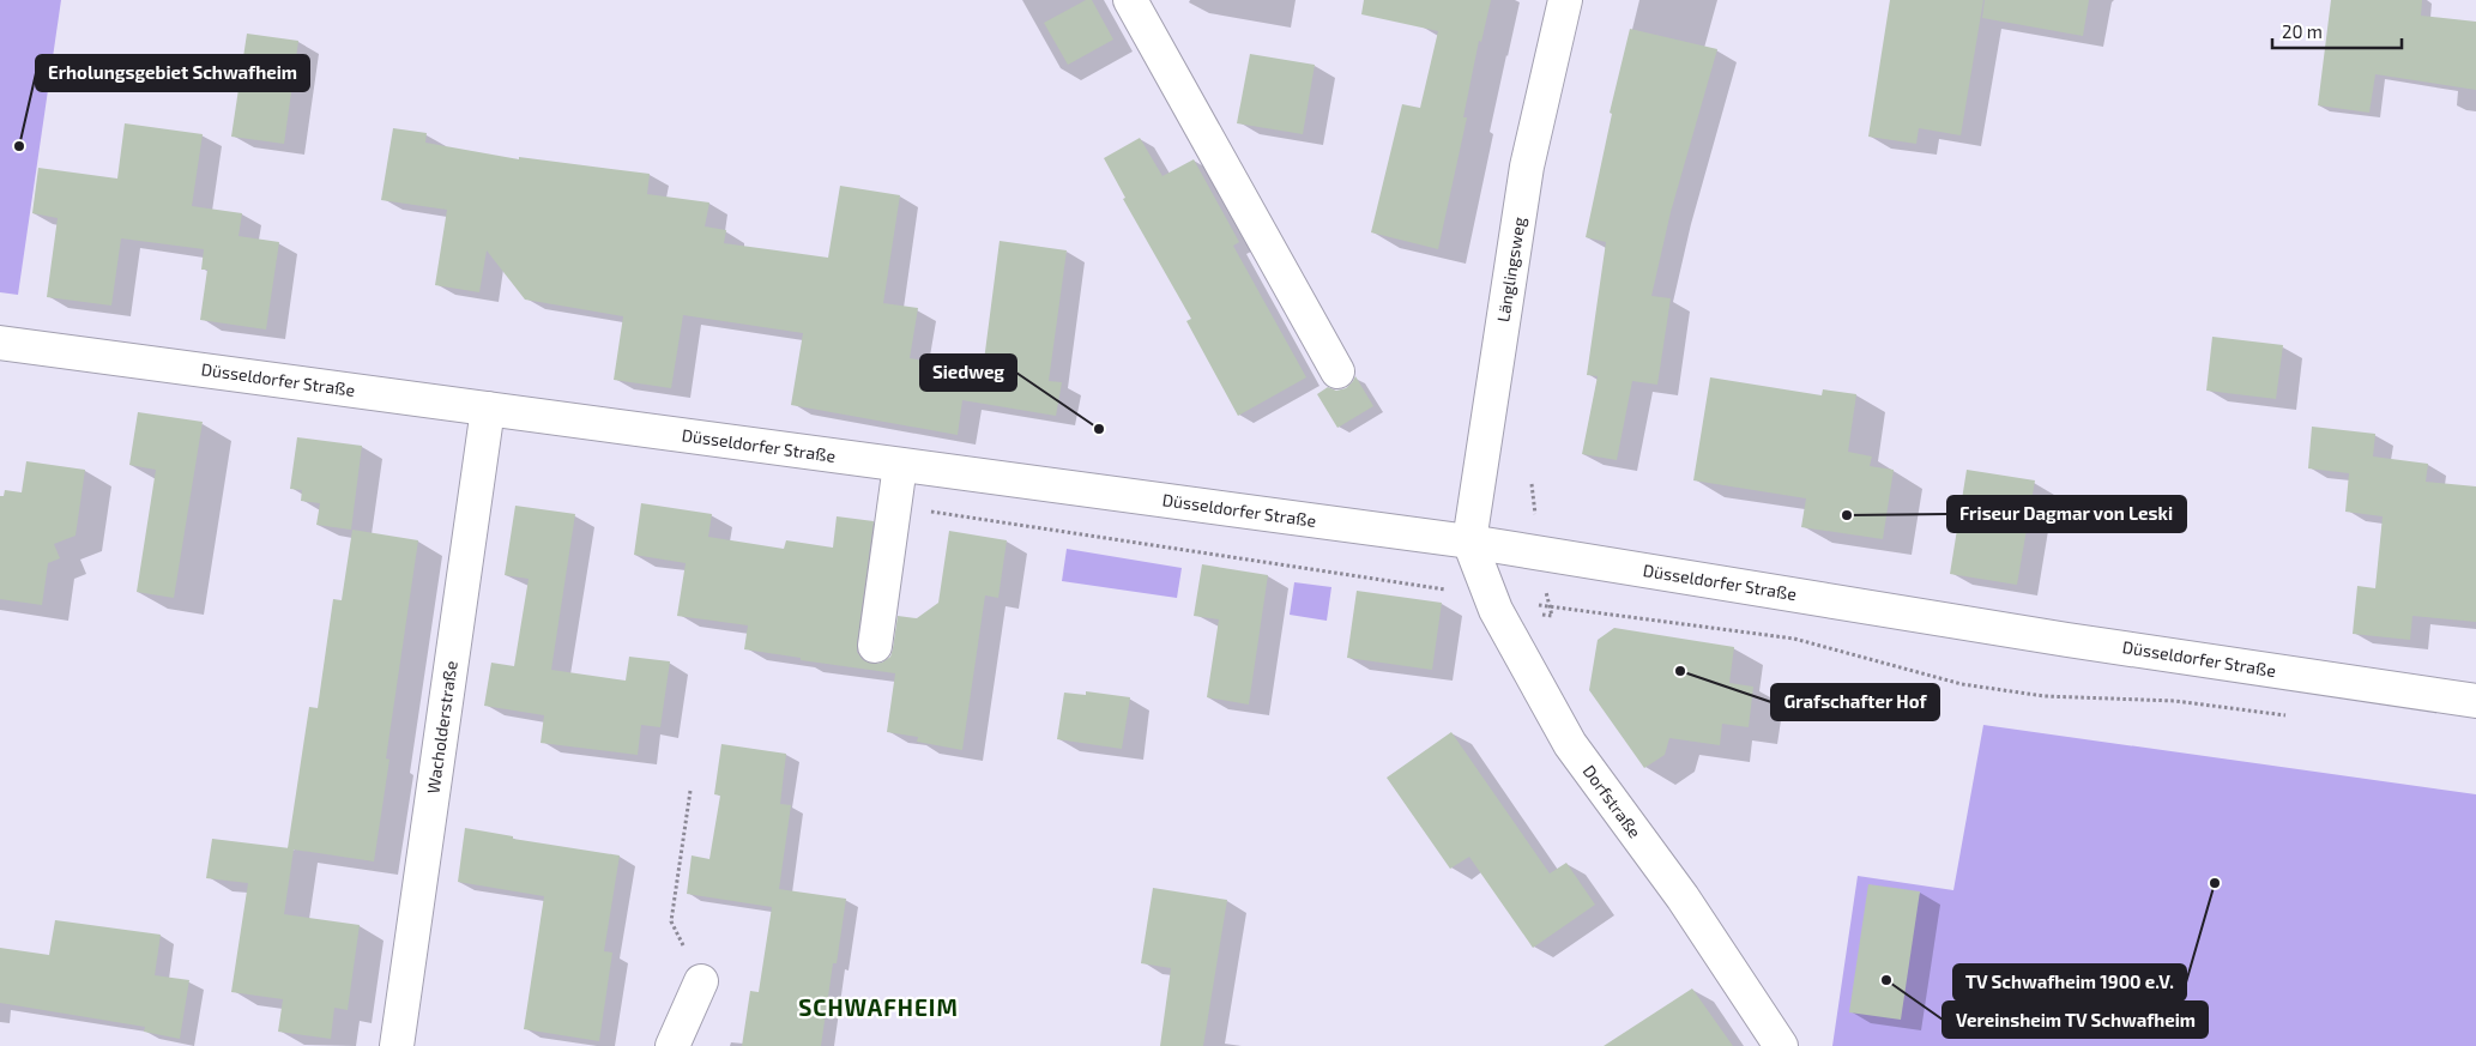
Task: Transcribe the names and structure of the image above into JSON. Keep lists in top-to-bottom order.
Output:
{
  "streets": {
    "main road": [
      "Länglingsweg",
      "Düsseldorfer Straße",
      "Wacholderstraße",
      "Dorfstraße"
    ]
  },
  "crossings": [
    ["Länglingsweg", "Düsseldorfer Straße"],
    ["Länglingsweg", "Dorfstraße"],
    ["Düsseldorfer Straße", "Wacholderstraße"],
    ["Düsseldorfer Straße", "Dorfstraße"]
  ],
  "districts": ["SCHWAFHEIM"],
  "places": [
    "Erholungsgebiet Schwafheim",
    "Siedweg",
    "Friseur Dagmar von Leski",
    "Grafschafter Hof",
    "TV Schwafheim 1900 e.V.",
    "Vereinsheim TV Schwafheim"
  ],
  "scale_bar": "20 m"
}
